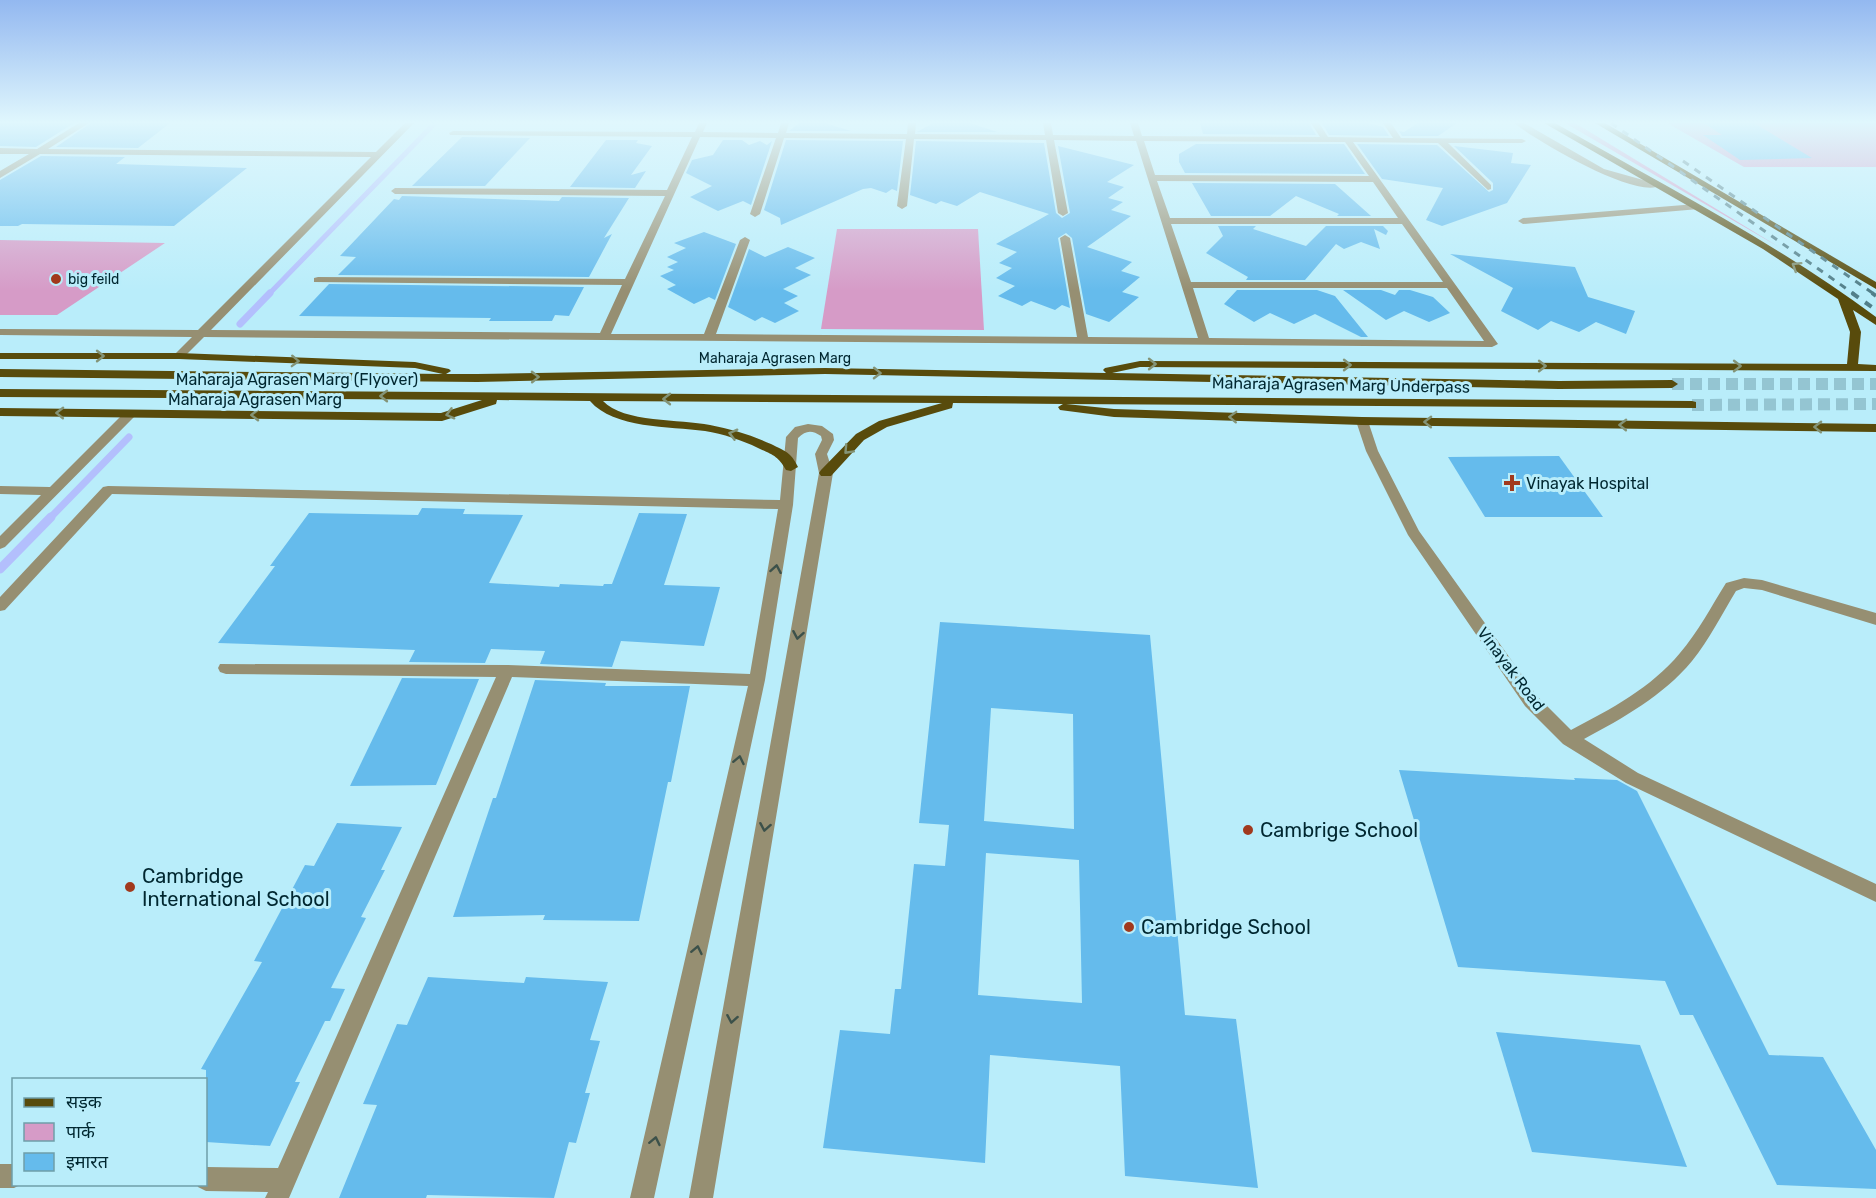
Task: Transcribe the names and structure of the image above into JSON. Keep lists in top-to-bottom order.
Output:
{
  "streets": {
    "main road": ["Maharaja Agrasen Marg", "Maharaja Agrasen Marg (Flyover)", "Maharaja Agrasen Marg Underpass"],
    "street": ["Vinayak Road"]
  },
  "crossings": [
    ["Maharaja Agrasen Marg", "Maharaja Agrasen Marg (Flyover)"],
    ["Maharaja Agrasen Marg", "Maharaja Agrasen Marg Underpass"]
  ],
  "places": {
    "other": [
      "big feild",
      "Cambrige School",
      "Cambridge International School",
      "Cambridge School"
    ],
    "health": ["Vinayak Hospital"]
  },
  "legend": ["सड़क", "पार्क", "इमारत"]
}
